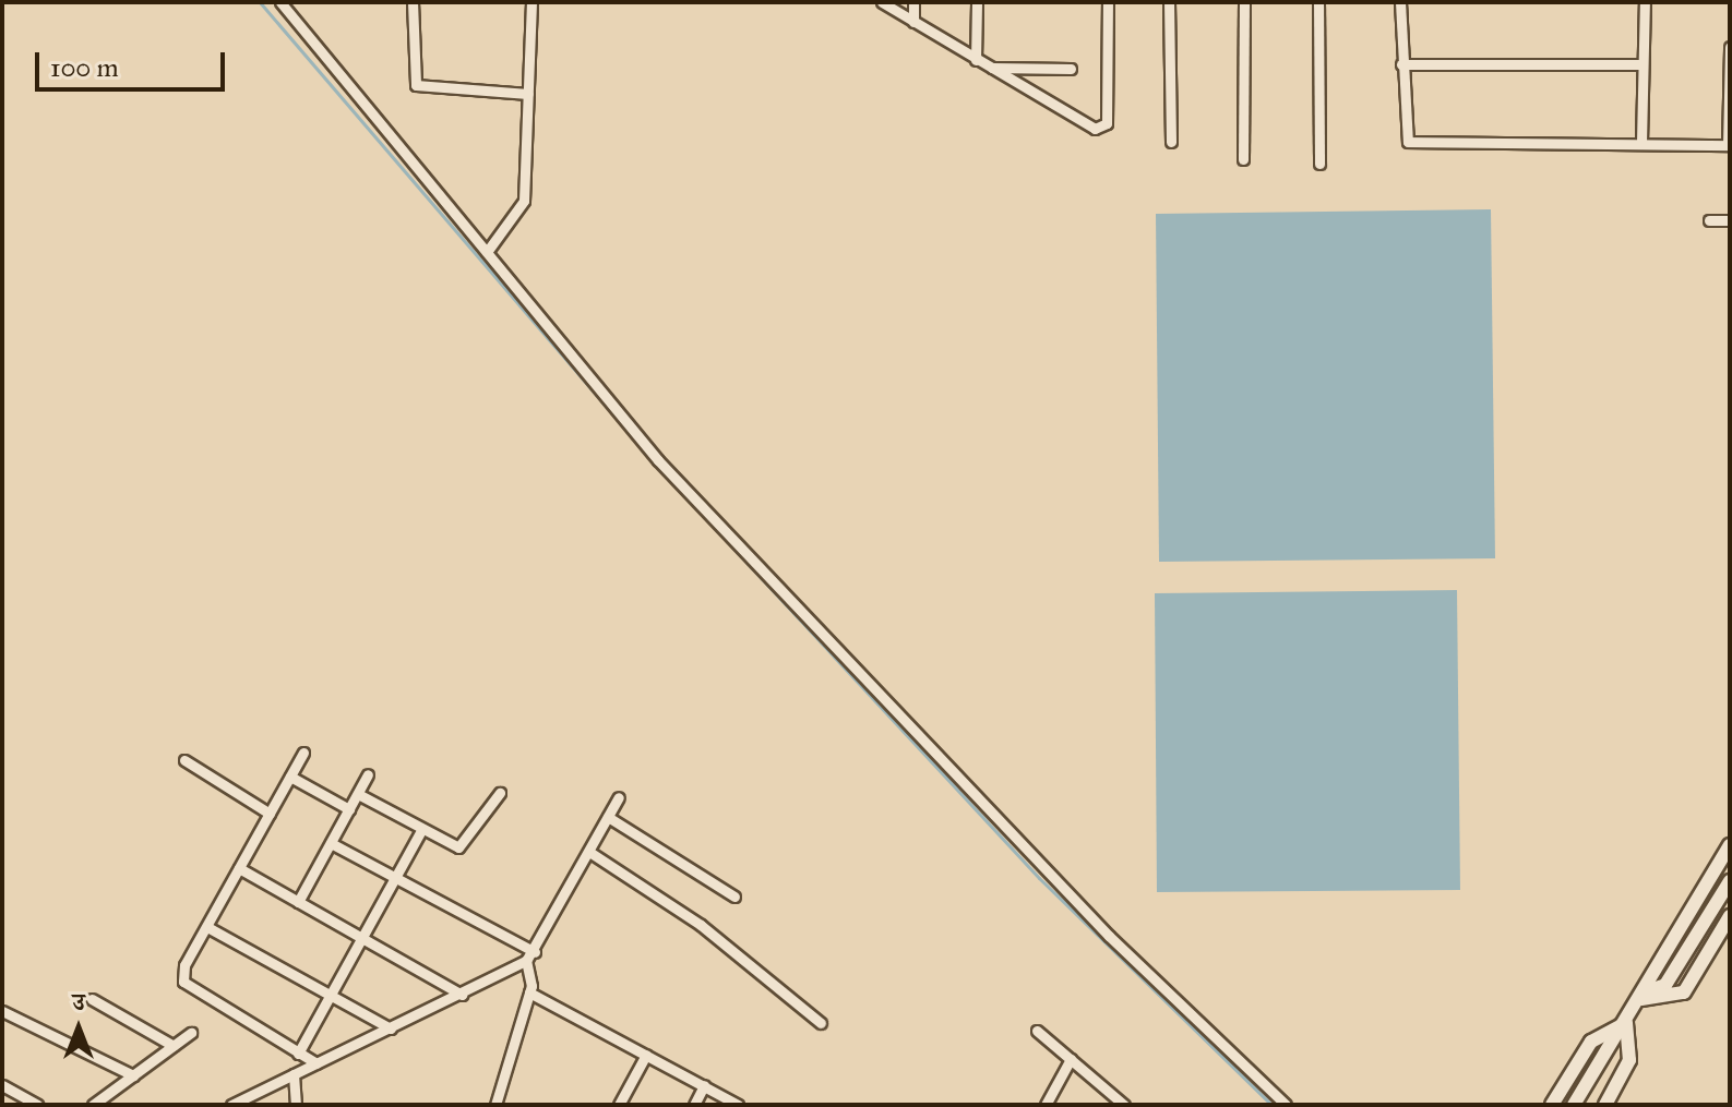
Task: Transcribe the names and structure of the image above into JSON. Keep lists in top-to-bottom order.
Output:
{
  "scale_bar": "100 m",
  "north": "top"
}
